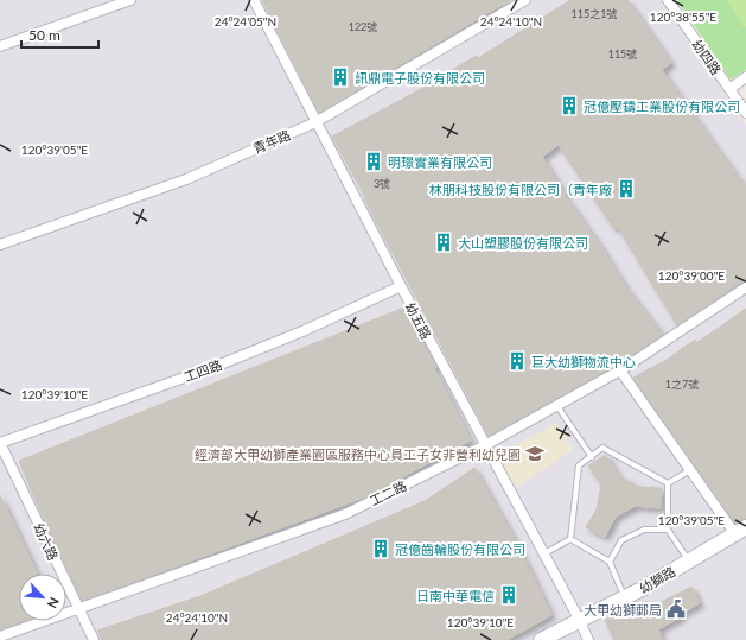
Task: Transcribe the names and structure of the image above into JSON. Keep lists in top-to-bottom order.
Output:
{
  "streets": {
    "street": [
      "幼四路",
      "青年路",
      "幼五路",
      "工四路",
      "工二路",
      "幼六路",
      "幼獅路"
    ]
  },
  "crossings": [
    ["青年路", "幼五路"],
    ["幼五路", "工四路"],
    ["幼五路", "工二路"],
    ["幼五路", "幼獅路"],
    ["工四路", "幼六路"],
    ["工二路", "幼六路"]
  ],
  "places": {
    "building": [
      "訊鼎電子股份有限公司",
      "冠億壓鑄工業股份有限公司",
      "明璟實業有限公司",
      "林朋科技股份有限公司（青年廠",
      "大山塑膠股份有限公司",
      "巨大幼獅物流中心",
      "冠億齒輪股份有限公司",
      "日南中華電信"
    ],
    "school or university": ["經濟部大甲幼獅產業園區服務中心員工子女非營利幼兒園"],
    "public building": ["大甲幼獅郵局"]
  },
  "house_numbers": [
    "115之1號",
    "122號",
    "115號",
    "3號",
    "1之7號"
  ],
  "scale_bar": "50 m",
  "north": "bottom right",
  "coordinates": [
    "120°38'55\"E",
    "24°24'05\"N",
    "24°24'10\"N",
    "120°39'05\"E",
    "120°39'00\"E",
    "120°39'10\"E"
  ]
}
